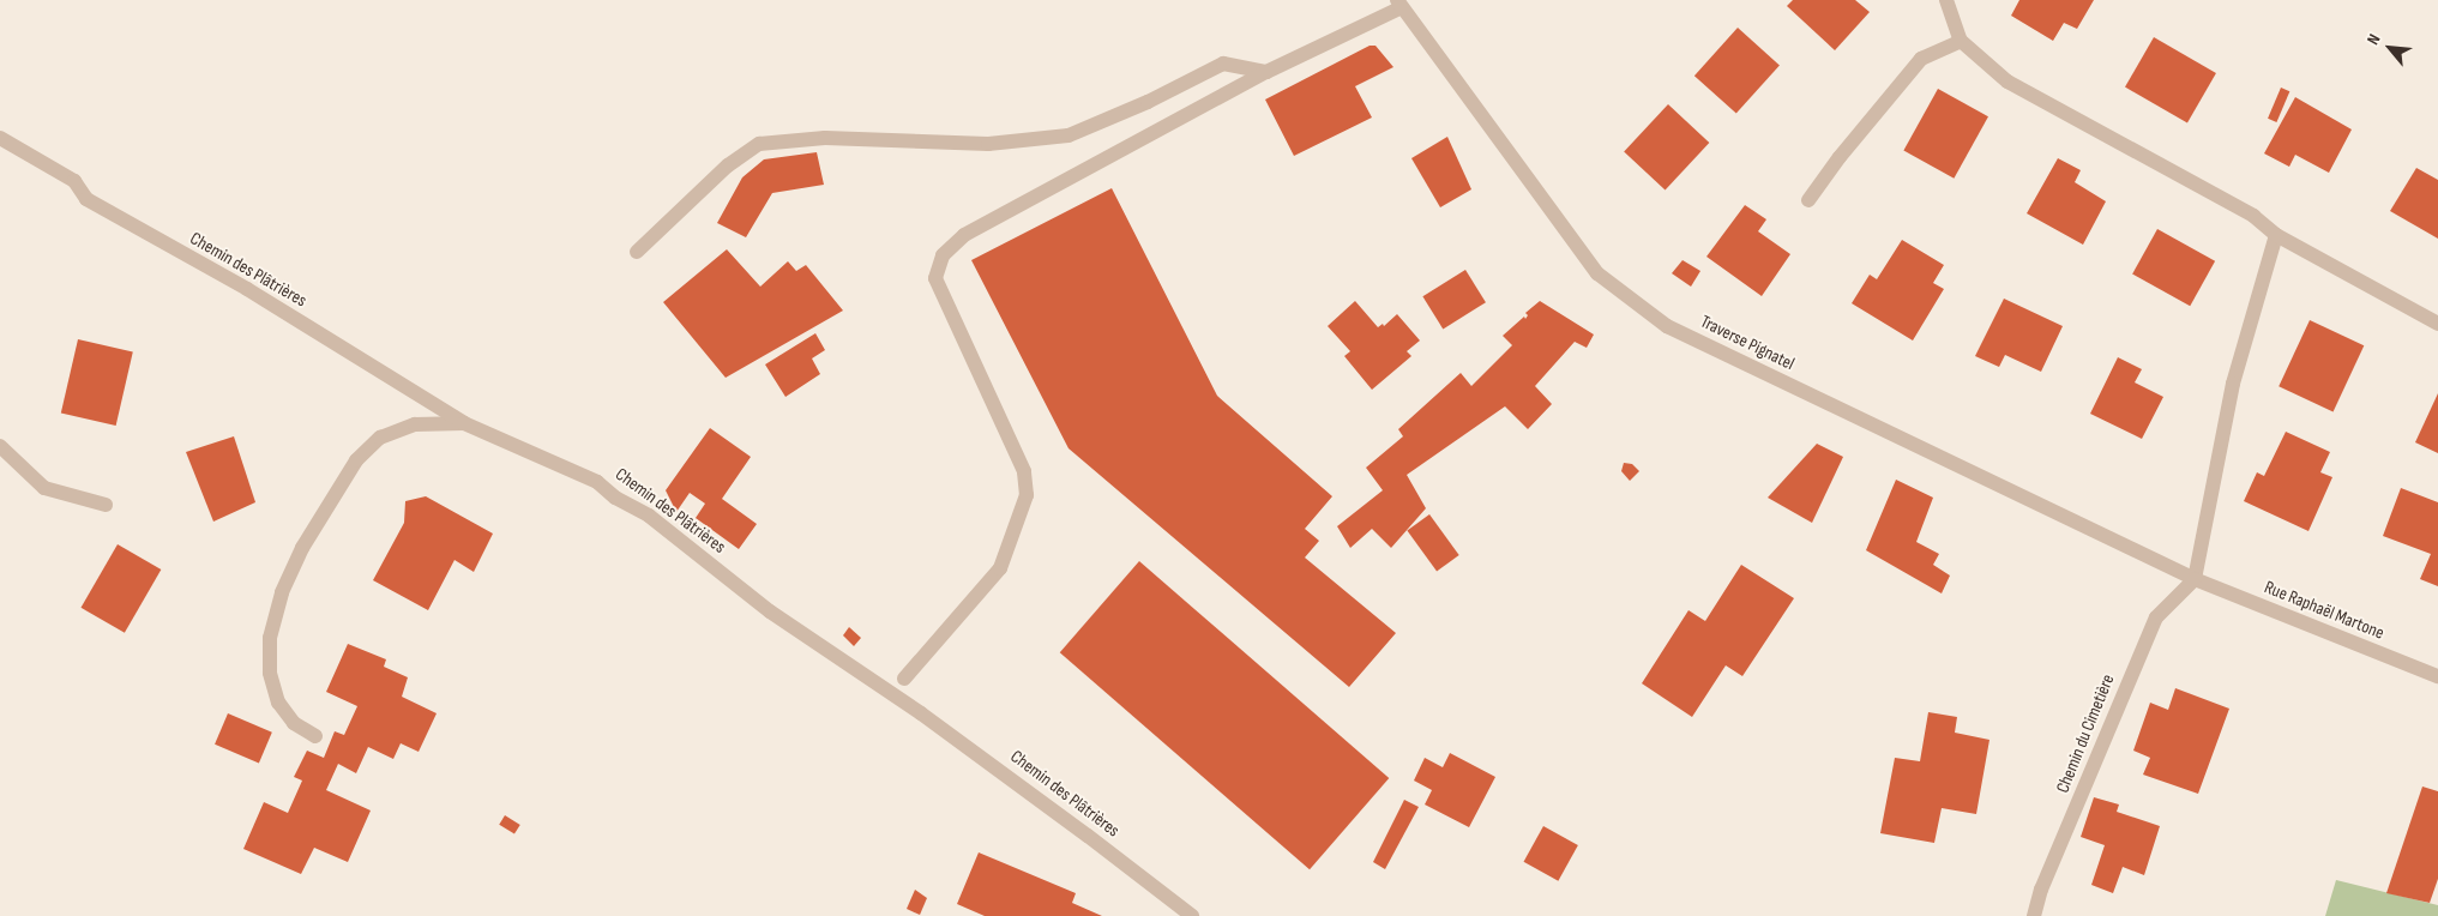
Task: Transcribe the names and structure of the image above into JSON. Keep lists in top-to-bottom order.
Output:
{
  "streets": {
    "street": [
      "Chemin des Plâtrières",
      "Traverse Pignatel",
      "Rue Raphaël Martone",
      "Chemin du Cimetière"
    ]
  },
  "crossings": [
    ["Traverse Pignatel", "Rue Raphaël Martone"],
    ["Traverse Pignatel", "Chemin du Cimetière"],
    ["Rue Raphaël Martone", "Chemin du Cimetière"]
  ],
  "north": "top left"
}
